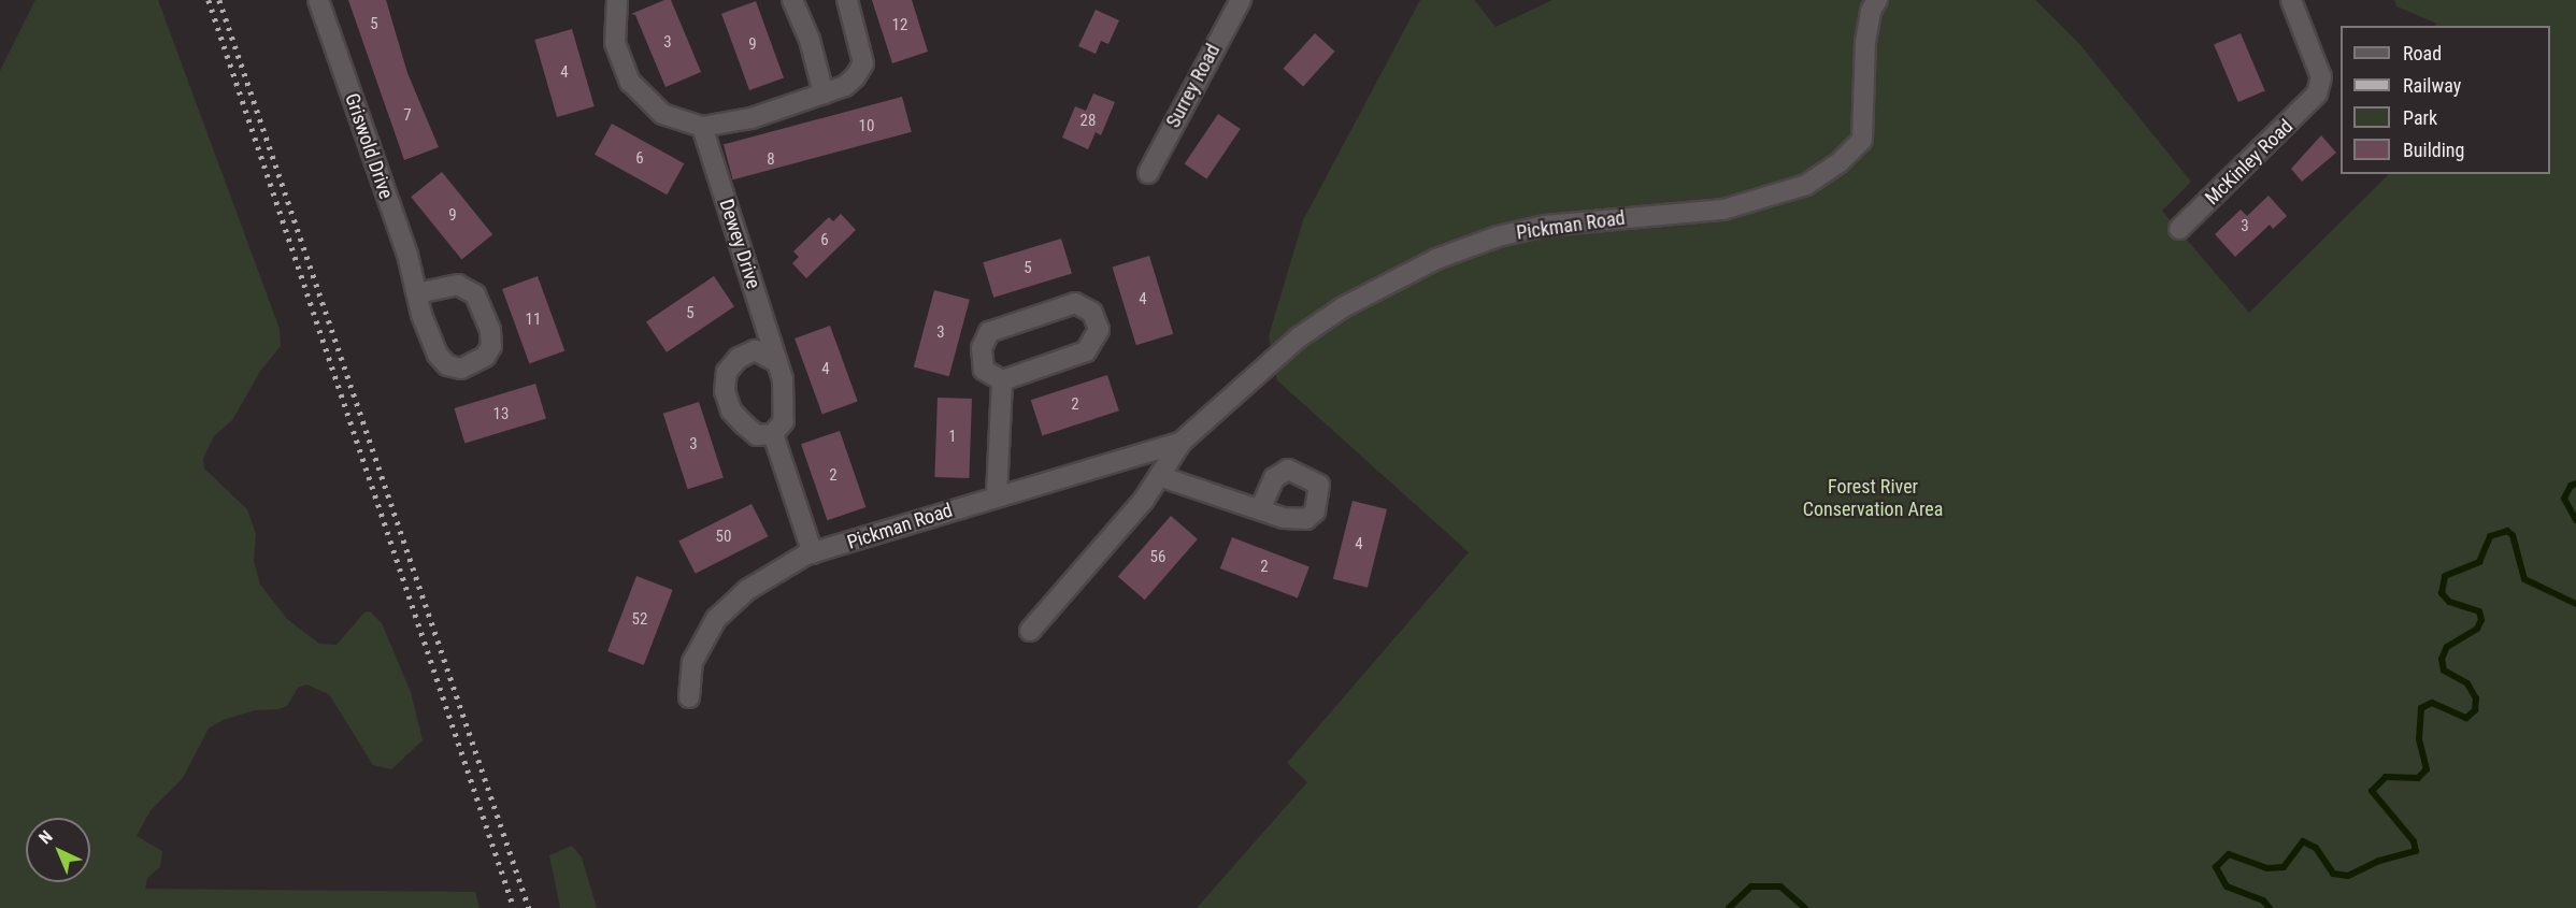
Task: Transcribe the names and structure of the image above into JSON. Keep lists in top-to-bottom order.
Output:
{
  "streets": {
    "street": [
      "Surrey Road",
      "Griswold Drive",
      "McKinley Road",
      "Pickman Road",
      "Dewey Drive"
    ]
  },
  "parks": ["Forest River Conservation Area"],
  "house_numbers": [
    "5",
    "12",
    "3",
    "9",
    "4",
    "7",
    "28",
    "10",
    "6",
    "8",
    "9",
    "3",
    "6",
    "5",
    "4",
    "5",
    "11",
    "3",
    "4",
    "2",
    "13",
    "1",
    "3",
    "2",
    "50",
    "4",
    "56",
    "2",
    "52"
  ],
  "legend": [
    "Road",
    "Railway",
    "Park",
    "Building"
  ],
  "north": "top left"
}
